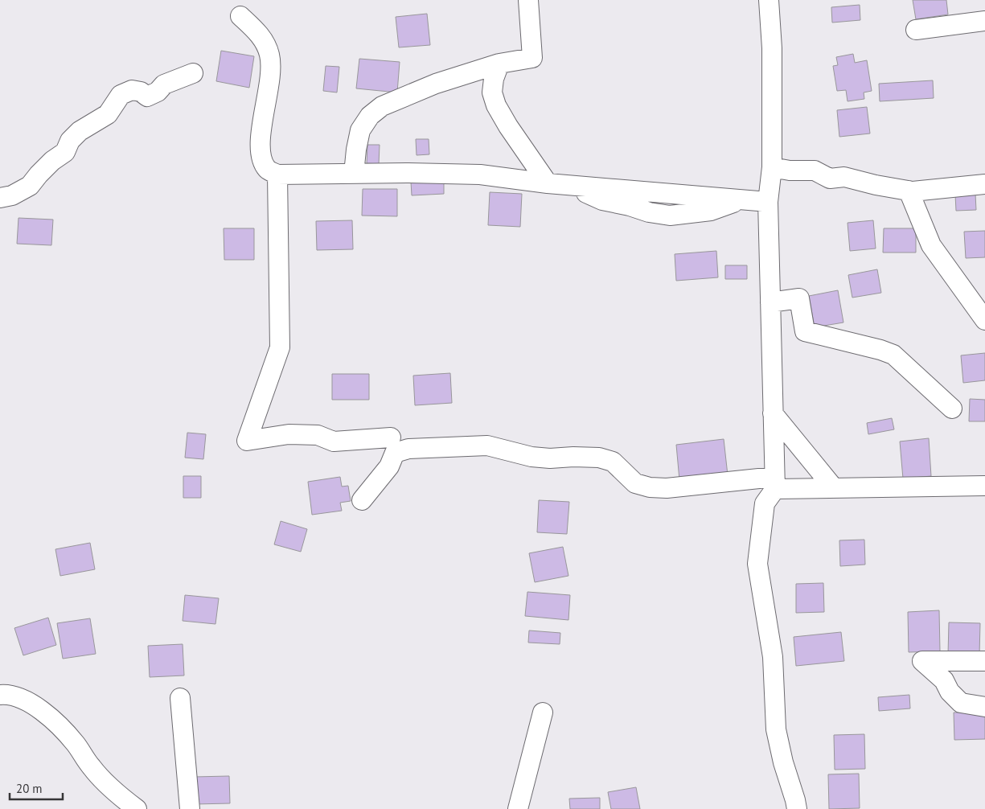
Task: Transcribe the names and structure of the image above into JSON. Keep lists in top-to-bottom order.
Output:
{
  "scale_bar": "20 m"
}
